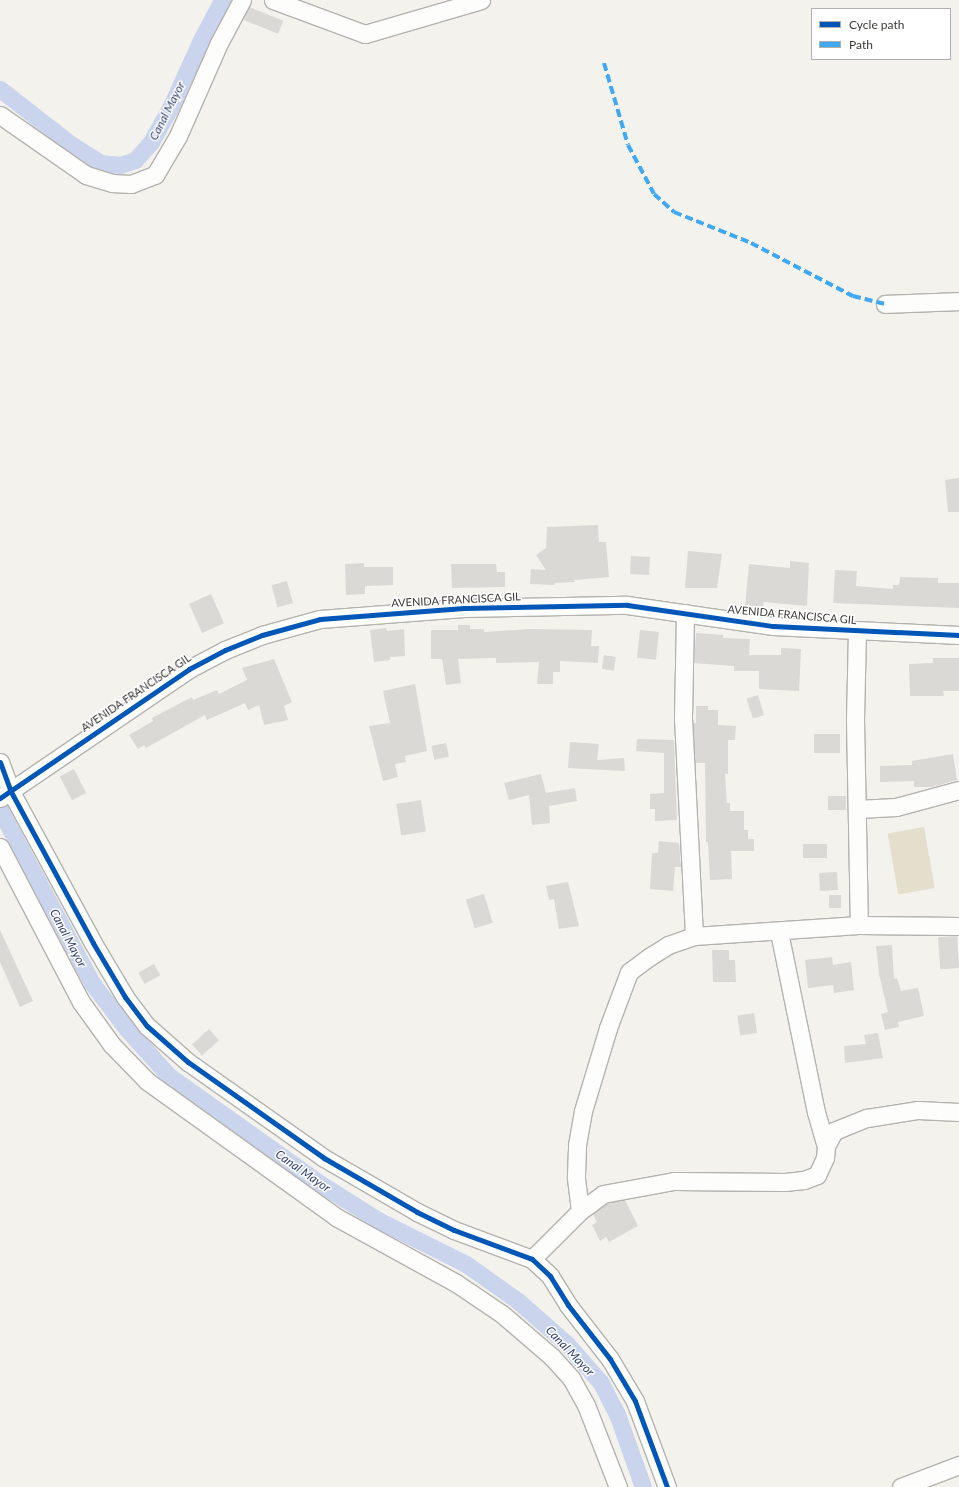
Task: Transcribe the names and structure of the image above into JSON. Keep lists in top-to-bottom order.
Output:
{
  "streets": {
    "street": ["AVENIDA FRANCISCA GIL"]
  },
  "water": ["Canal Mayor"],
  "legend": ["Cycle path", "Path"]
}
